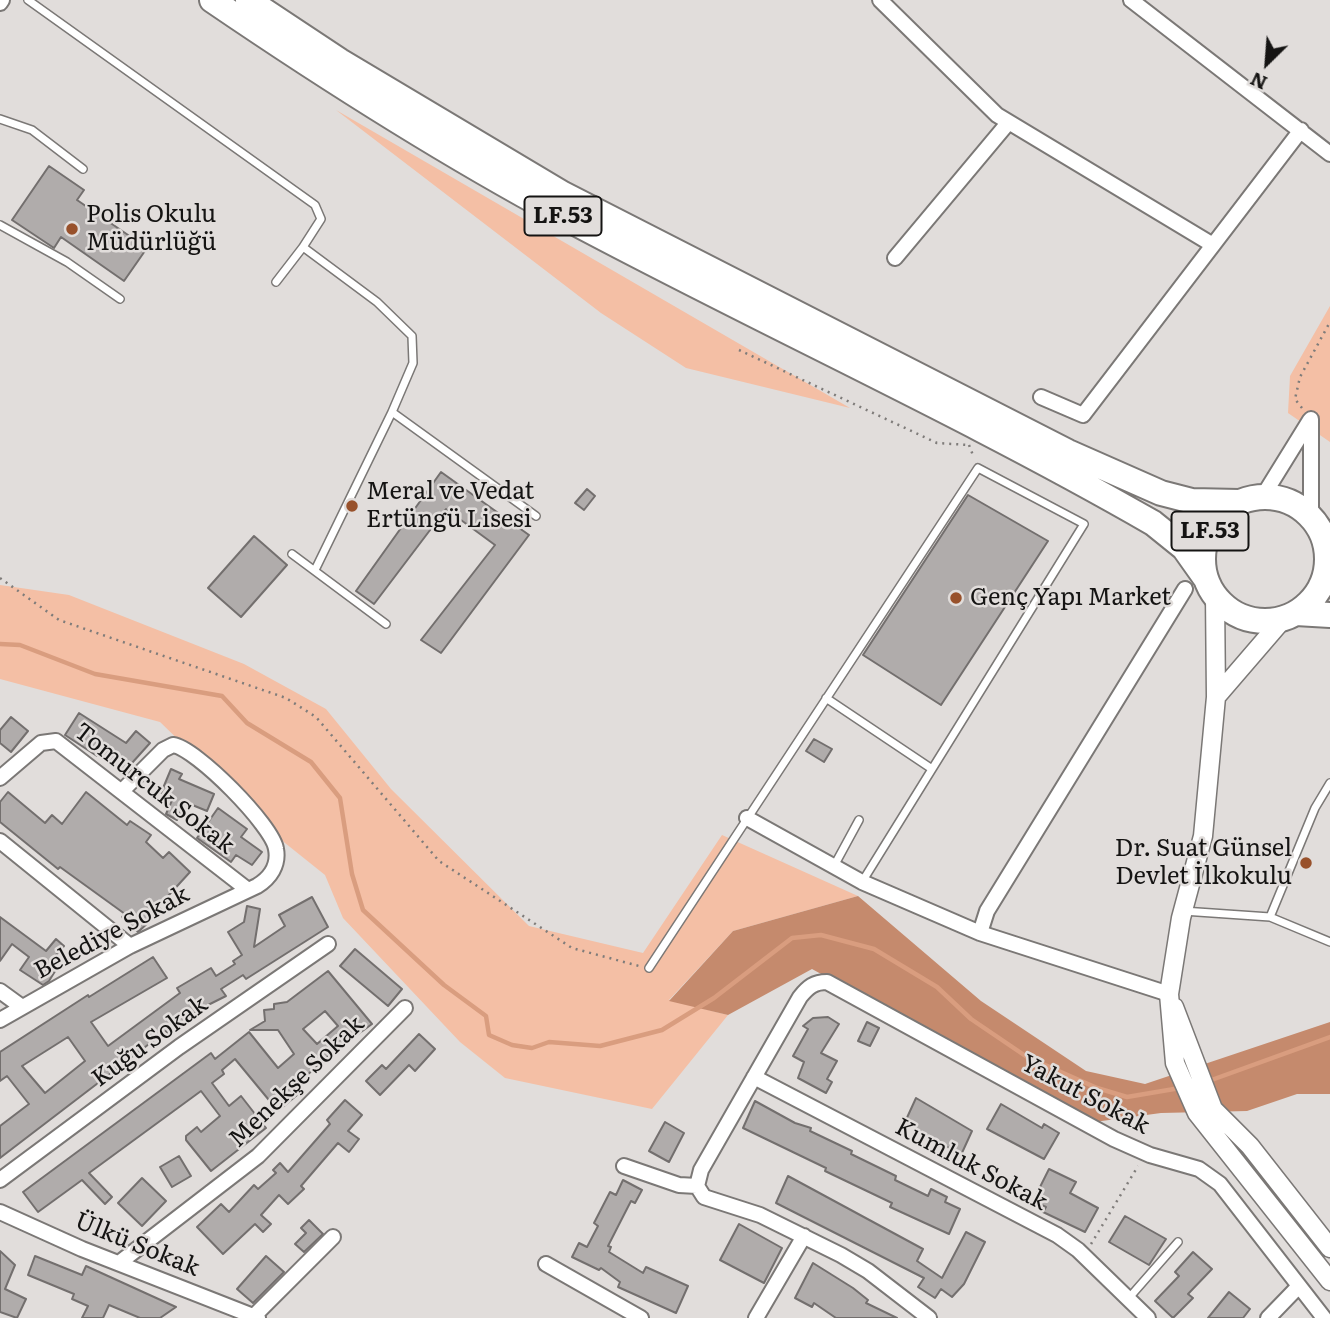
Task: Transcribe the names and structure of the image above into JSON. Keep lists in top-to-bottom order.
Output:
{
  "streets": {
    "highway": ["LF.53"],
    "street": [
      "Tomurcuk Sokak",
      "Belediye Sokak",
      "Kuğu Sokak",
      "Menekşe Sokak",
      "Yakut Sokak",
      "Kumluk Sokak",
      "Ülkü Sokak"
    ]
  },
  "crossings": [
    ["Tomurcuk Sokak", "Belediye Sokak"],
    ["Menekşe Sokak", "Ülkü Sokak"],
    ["Yakut Sokak", "Kumluk Sokak"]
  ],
  "places": [
    "Polis Okulu Müdürlüğü",
    "Meral ve Vedat Ertüngü Lisesi",
    "Genç Yapı Market",
    "Dr. Suat Günsel Devlet İlkokulu"
  ],
  "north": "bottom left"
}
